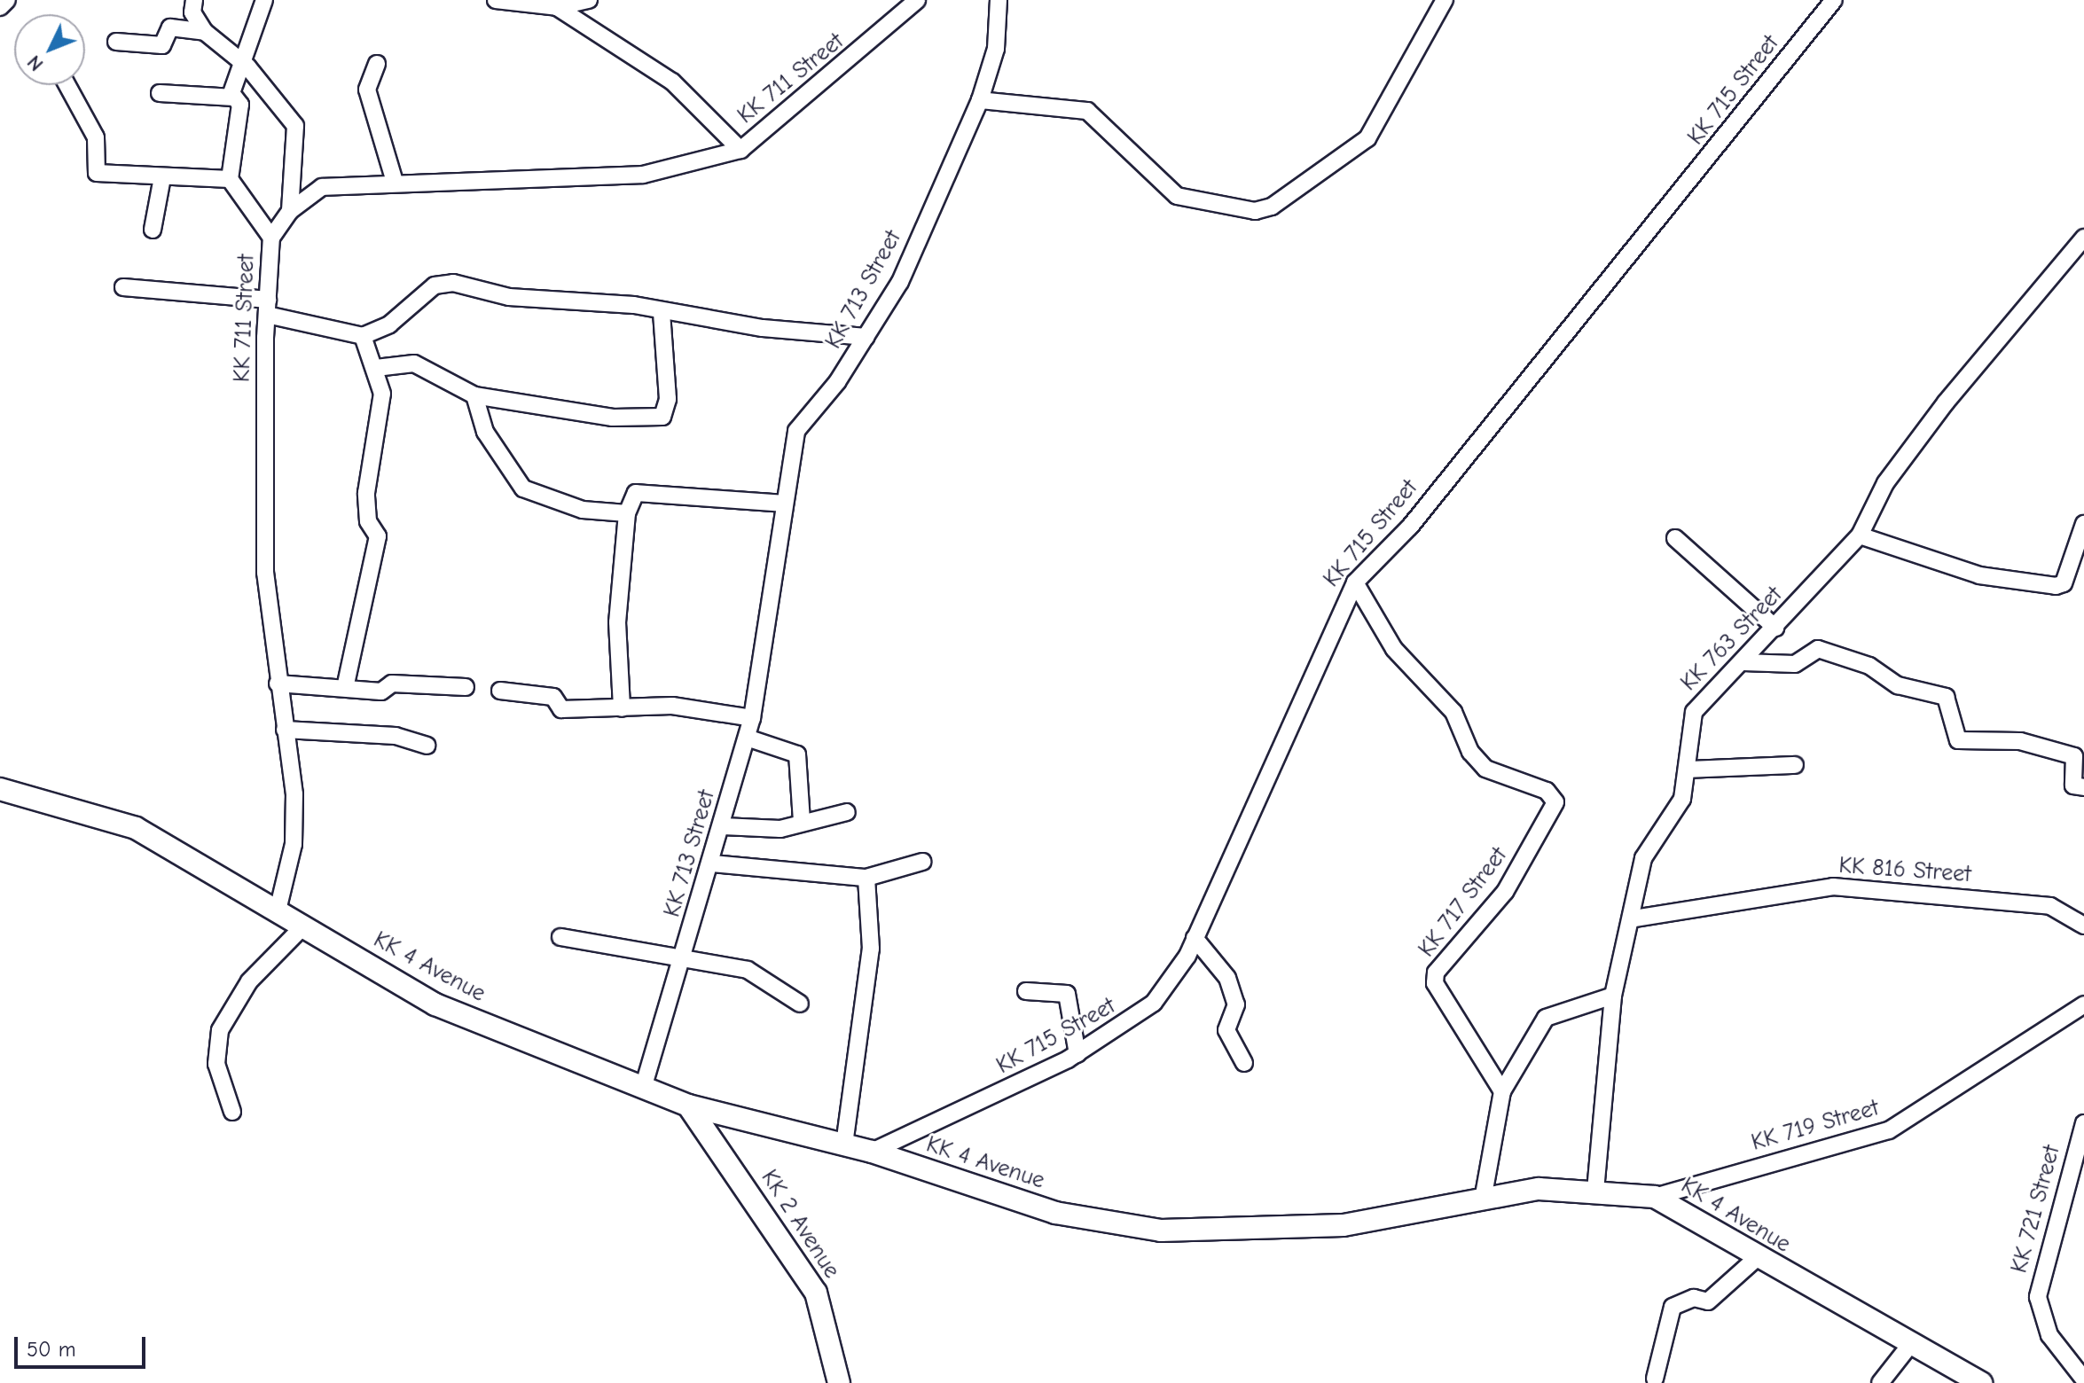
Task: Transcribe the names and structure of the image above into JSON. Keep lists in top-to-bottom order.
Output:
{
  "streets": {
    "main road": ["KK 4 Avenue", "KK 2 Avenue"],
    "street": [
      "KK 711 Street",
      "KK 715 Street",
      "KK 713 Street",
      "KK 763 Street",
      "KK 816 Street",
      "KK 717 Street",
      "KK 719 Street",
      "KK 721 Street"
    ]
  },
  "crossings": [
    ["KK 711 Street", "KK 4 Avenue"],
    ["KK 715 Street", "KK 717 Street"],
    ["KK 715 Street", "KK 4 Avenue"],
    ["KK 713 Street", "KK 4 Avenue"],
    ["KK 763 Street", "KK 816 Street"],
    ["KK 763 Street", "KK 4 Avenue"],
    ["KK 4 Avenue", "KK 719 Street"],
    ["KK 4 Avenue", "KK 2 Avenue"]
  ],
  "scale_bar": "50 m",
  "north": "bottom left"
}
